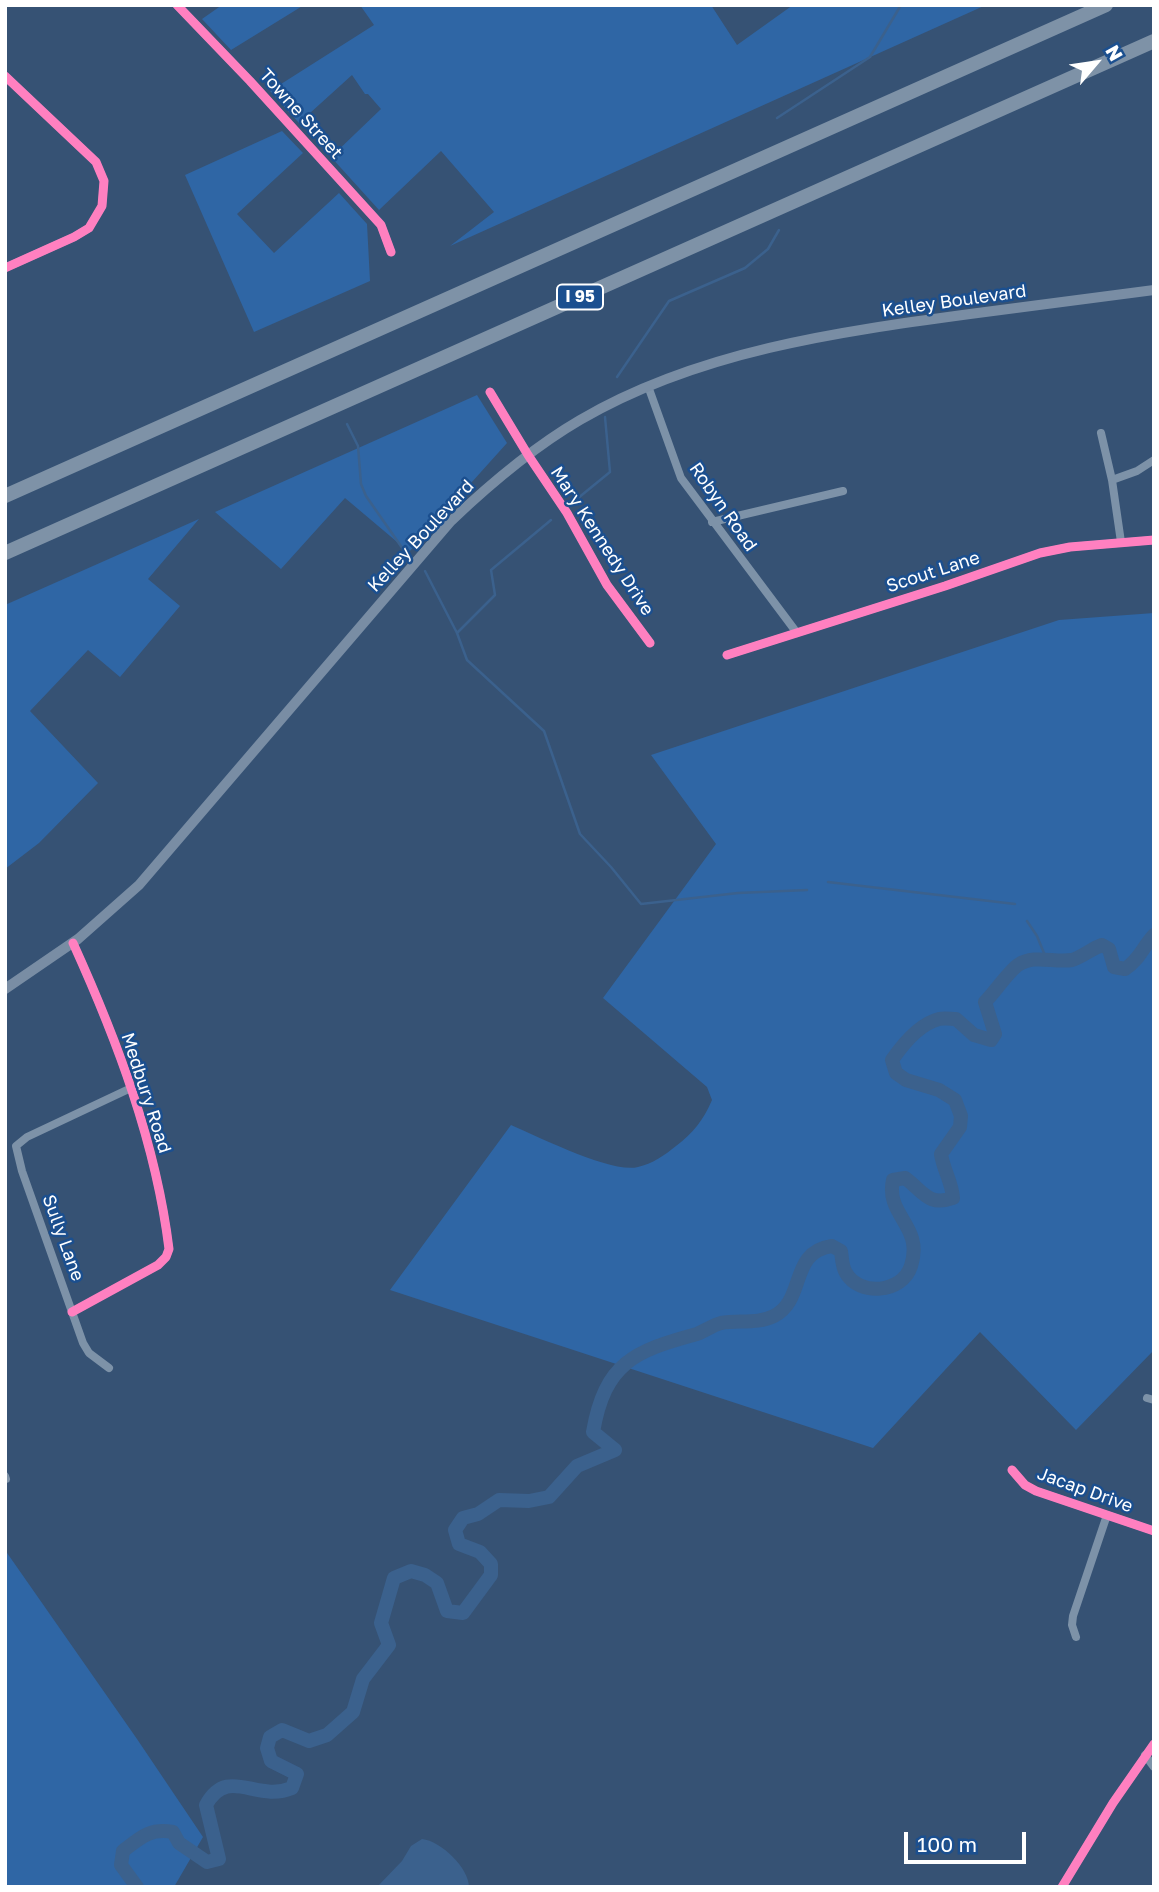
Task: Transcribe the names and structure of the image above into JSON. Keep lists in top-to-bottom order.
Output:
{
  "streets": {
    "highway": ["I 95"],
    "main road": ["Kelley Boulevard"],
    "street": [
      "Towne Street",
      "Robyn Road",
      "Mary Kennedy Drive",
      "Scout Lane",
      "Medbury Road",
      "Sully Lane",
      "Jacap Drive"
    ]
  },
  "crossings": [
    ["Kelley Boulevard", "Robyn Road"],
    ["Kelley Boulevard", "Mary Kennedy Drive"],
    ["Kelley Boulevard", "Medbury Road"],
    ["Robyn Road", "Scout Lane"],
    ["Medbury Road", "Sully Lane"]
  ],
  "scale_bar": "100 m",
  "north": "top right"
}
